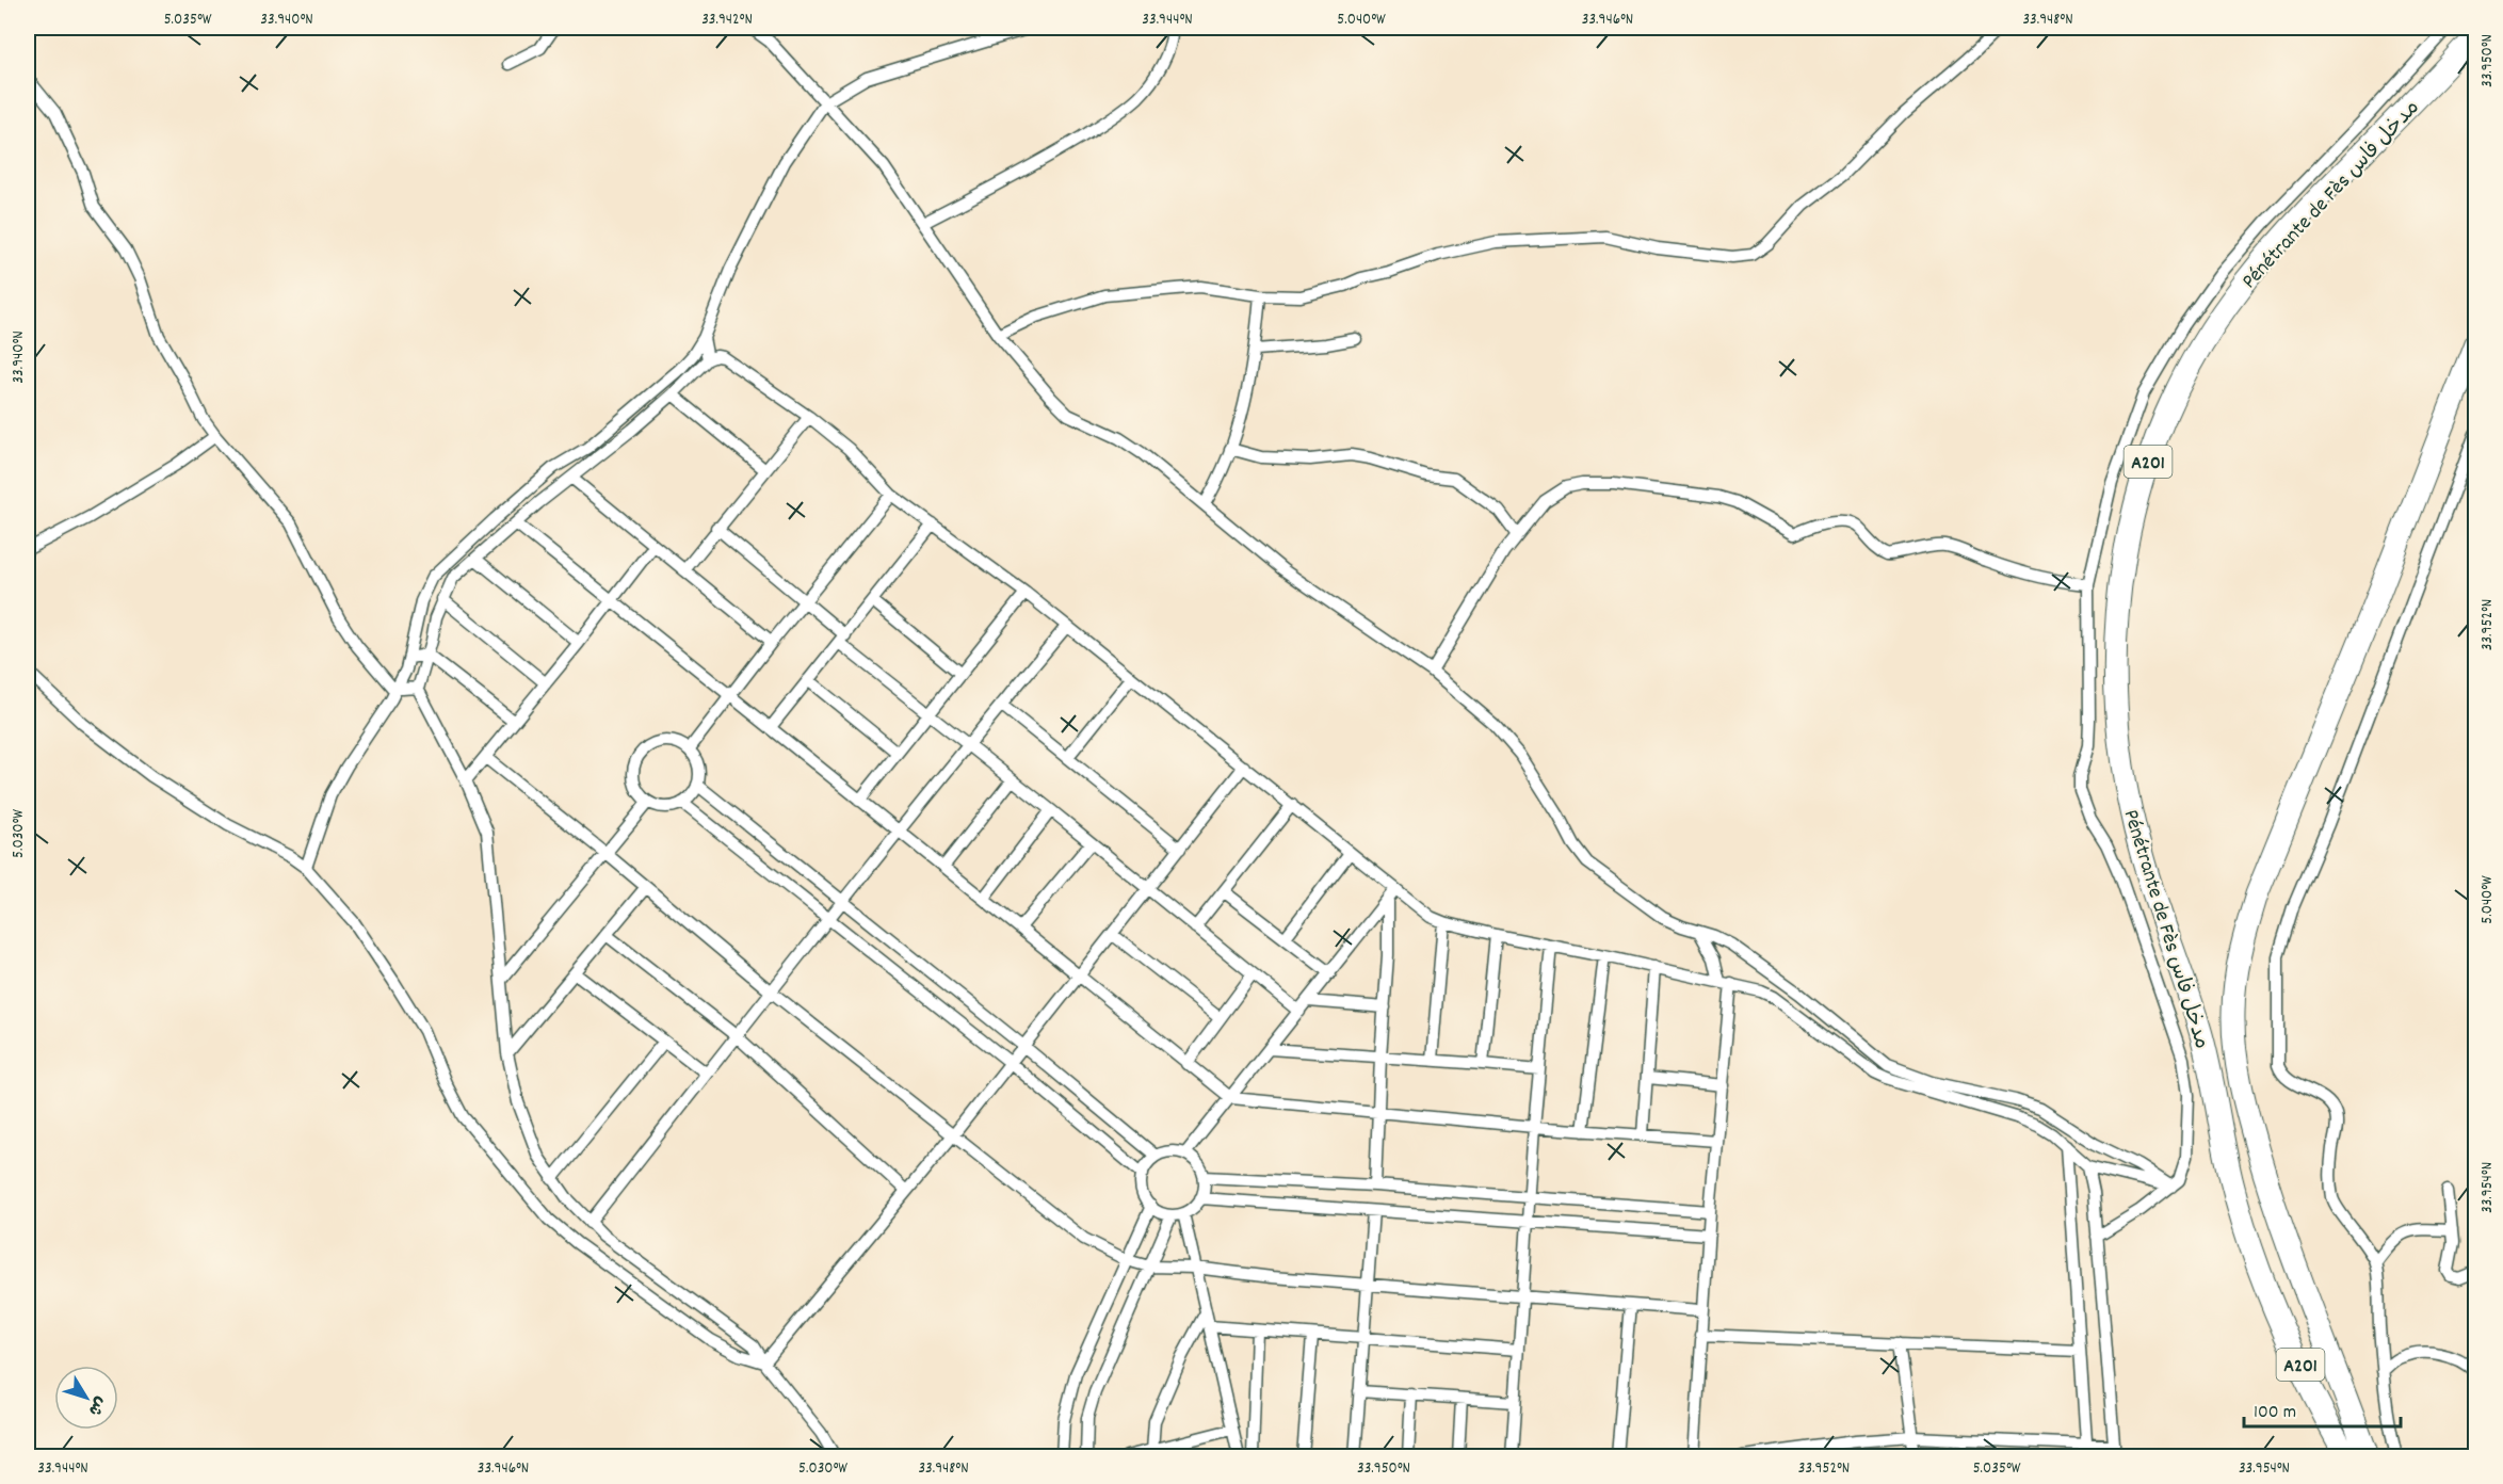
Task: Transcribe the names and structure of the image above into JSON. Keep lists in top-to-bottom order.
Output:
{
  "streets": {
    "highway": ["Pénétrante de Fès مدخل فاس", "A201"]
  },
  "scale_bar": "100 m",
  "north": "bottom right",
  "coordinates": [
    "5.035°W",
    "33.940°N",
    "33.942°N",
    "33.944°N",
    "5.040°W",
    "33.946°N",
    "33.948°N",
    "33.950°N",
    "33.952°N",
    "5.030°W",
    "33.954°N"
  ]
}
